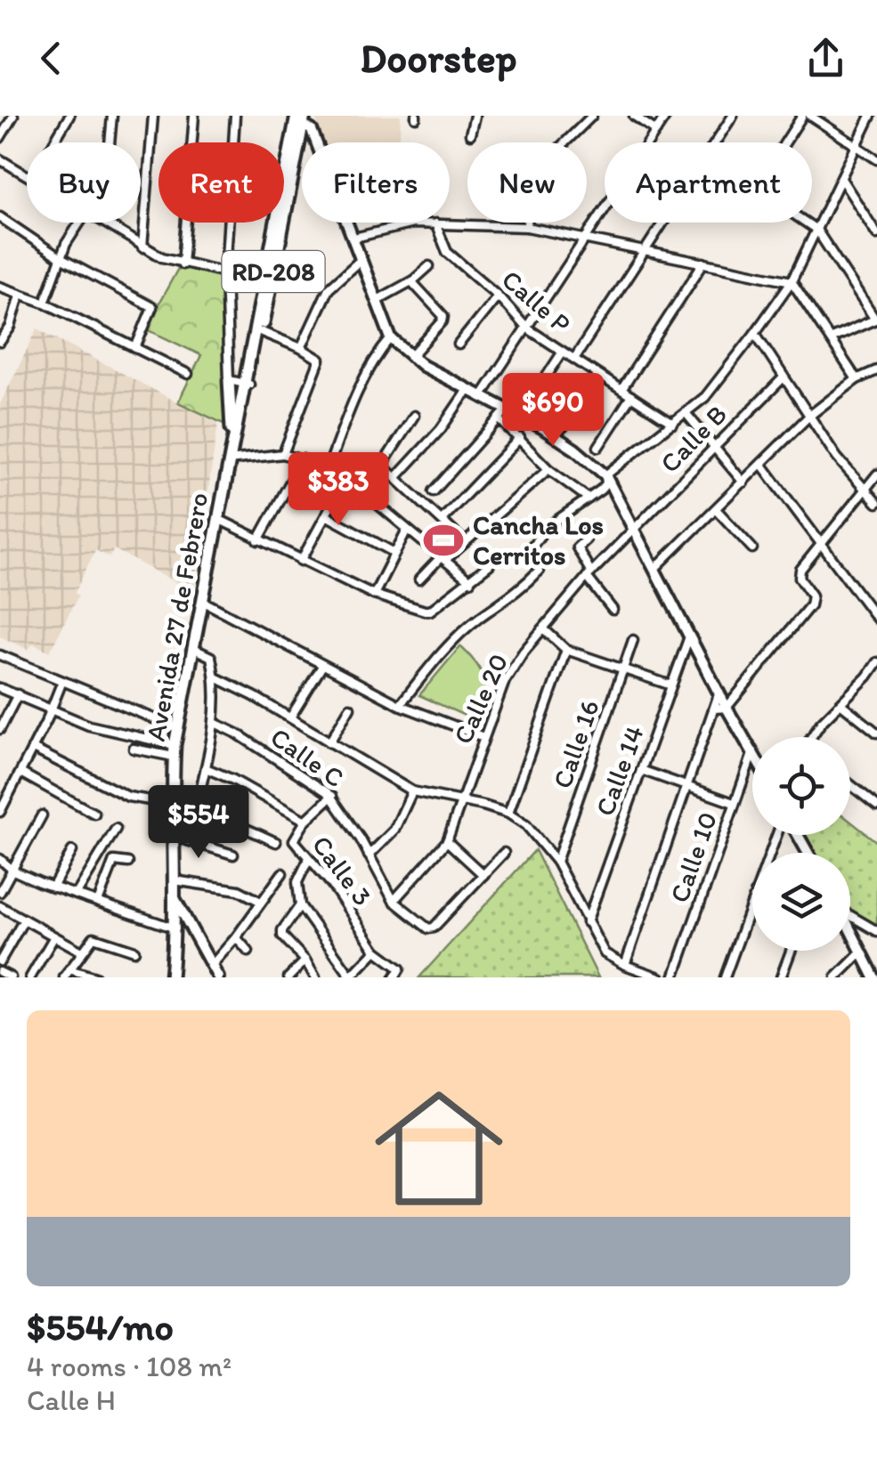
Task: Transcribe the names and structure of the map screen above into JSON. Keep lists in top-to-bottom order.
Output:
{
  "streets": {
    "main road": ["RD-208", "Avenida 27 de Febrero"],
    "street": [
      "Calle P",
      "Calle B",
      "Calle 20",
      "Calle 16",
      "Calle C",
      "Calle 14",
      "Calle 10",
      "Calle 3"
    ]
  },
  "crossings": [
    ["Calle B", "Calle 20"],
    ["Calle 20", "Calle C"],
    ["Calle C", "Calle 3"]
  ],
  "places": {
    "sports": ["Cancha Los Cerritos"]
  },
  "page": {
    "header": "Doorstep",
    "chip": [
      "Buy",
      "Rent",
      "Filters",
      "New",
      "Apartment"
    ],
    "price": ["$690", "$383", "$554"],
    "list": [
      {
        "name": "$554/mo",
        "note": "4 rooms · 108 m² · Calle H"
      }
    ]
  }
}
